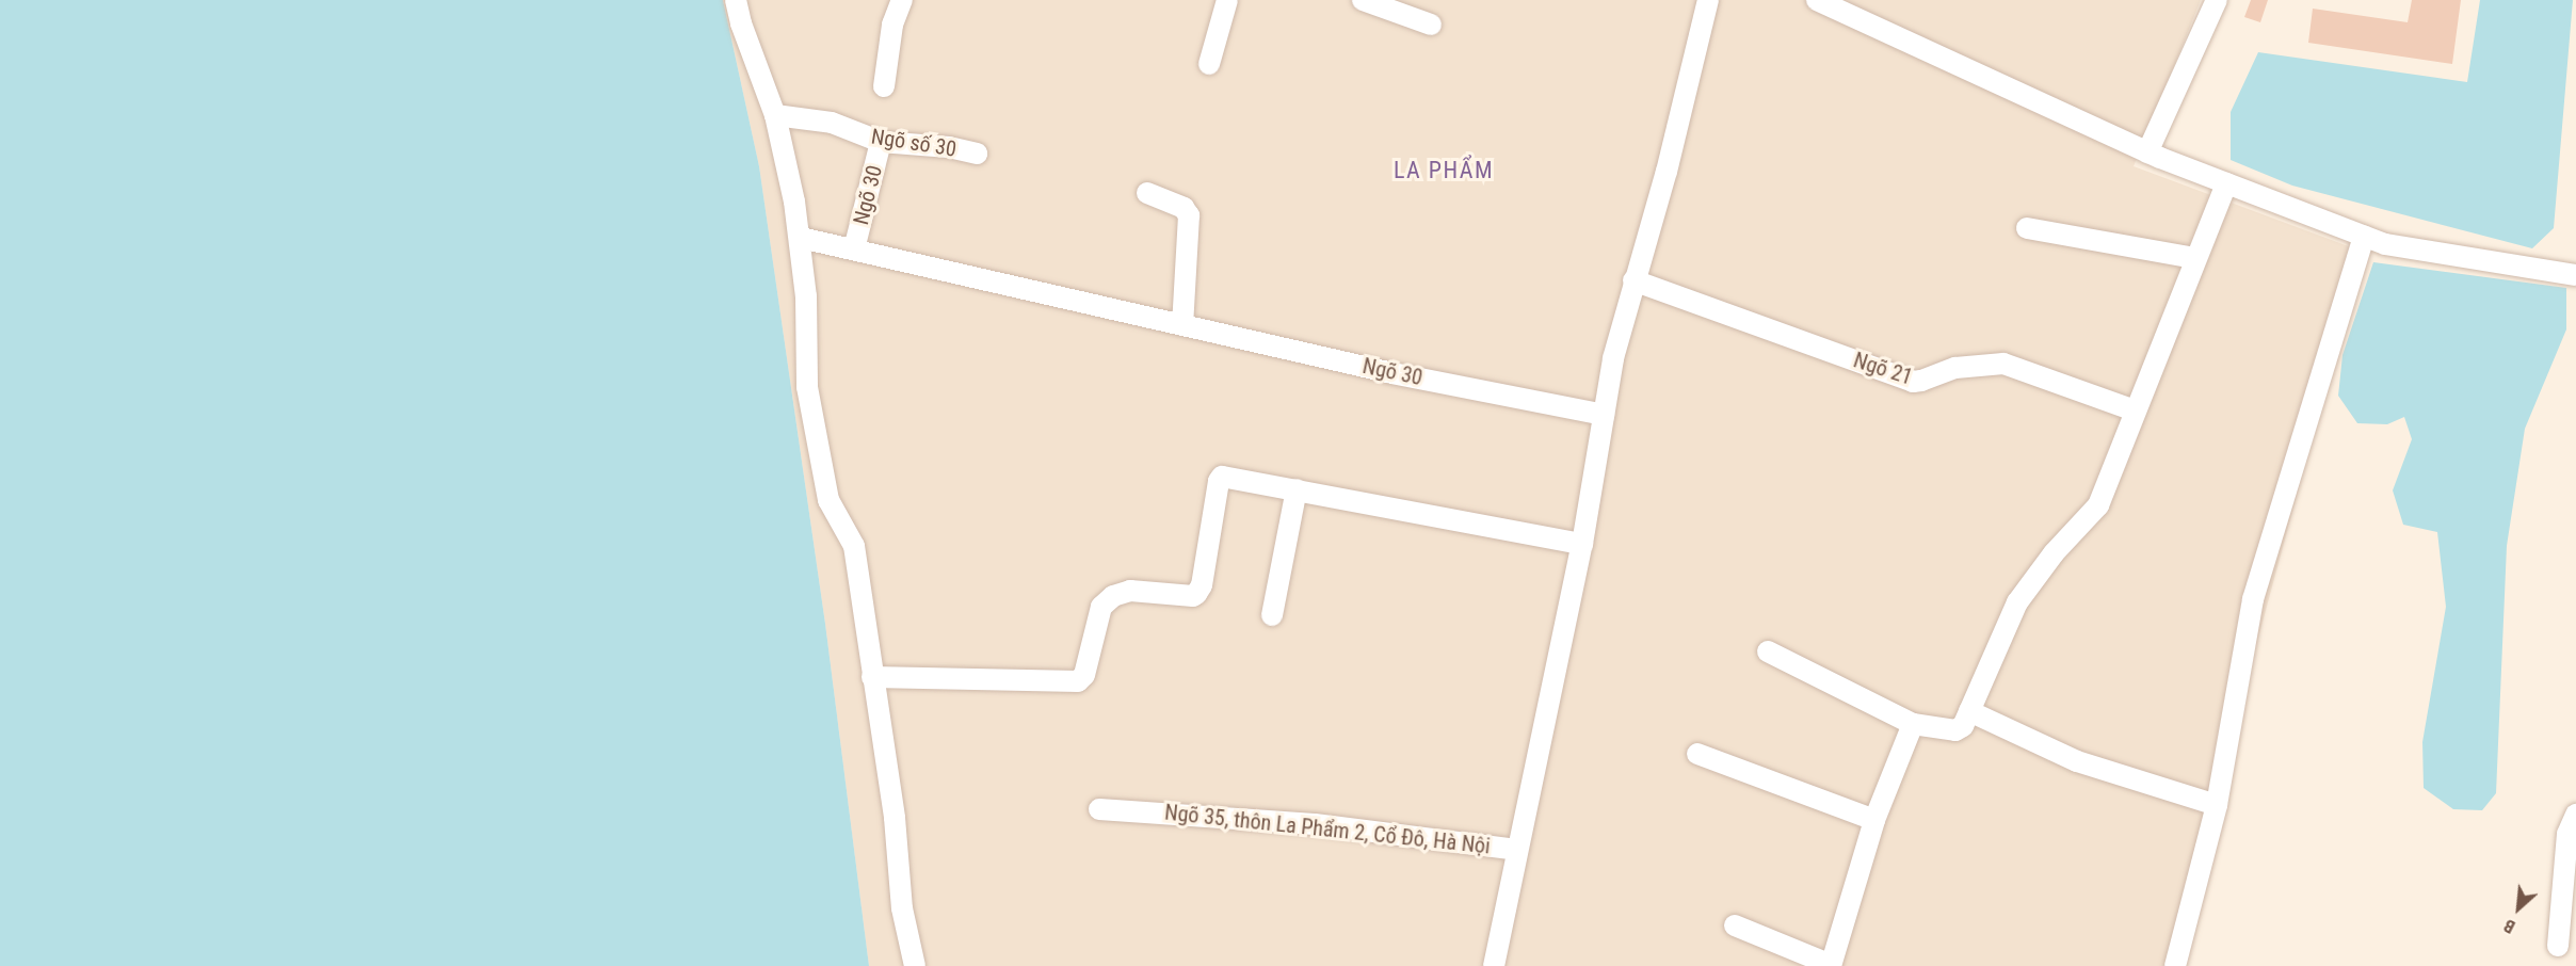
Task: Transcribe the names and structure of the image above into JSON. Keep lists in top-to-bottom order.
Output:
{
  "streets": {
    "street": [
      "Ngõ số 30",
      "Ngõ 30",
      "Ngõ 21",
      "Ngõ 35, thôn La Phẩm 2, Cổ Đô, Hà Nội"
    ]
  },
  "crossings": [
    ["Ngõ số 30", "Ngõ 30"]
  ],
  "districts": ["LA PHẨM"],
  "north": "bottom left"
}
